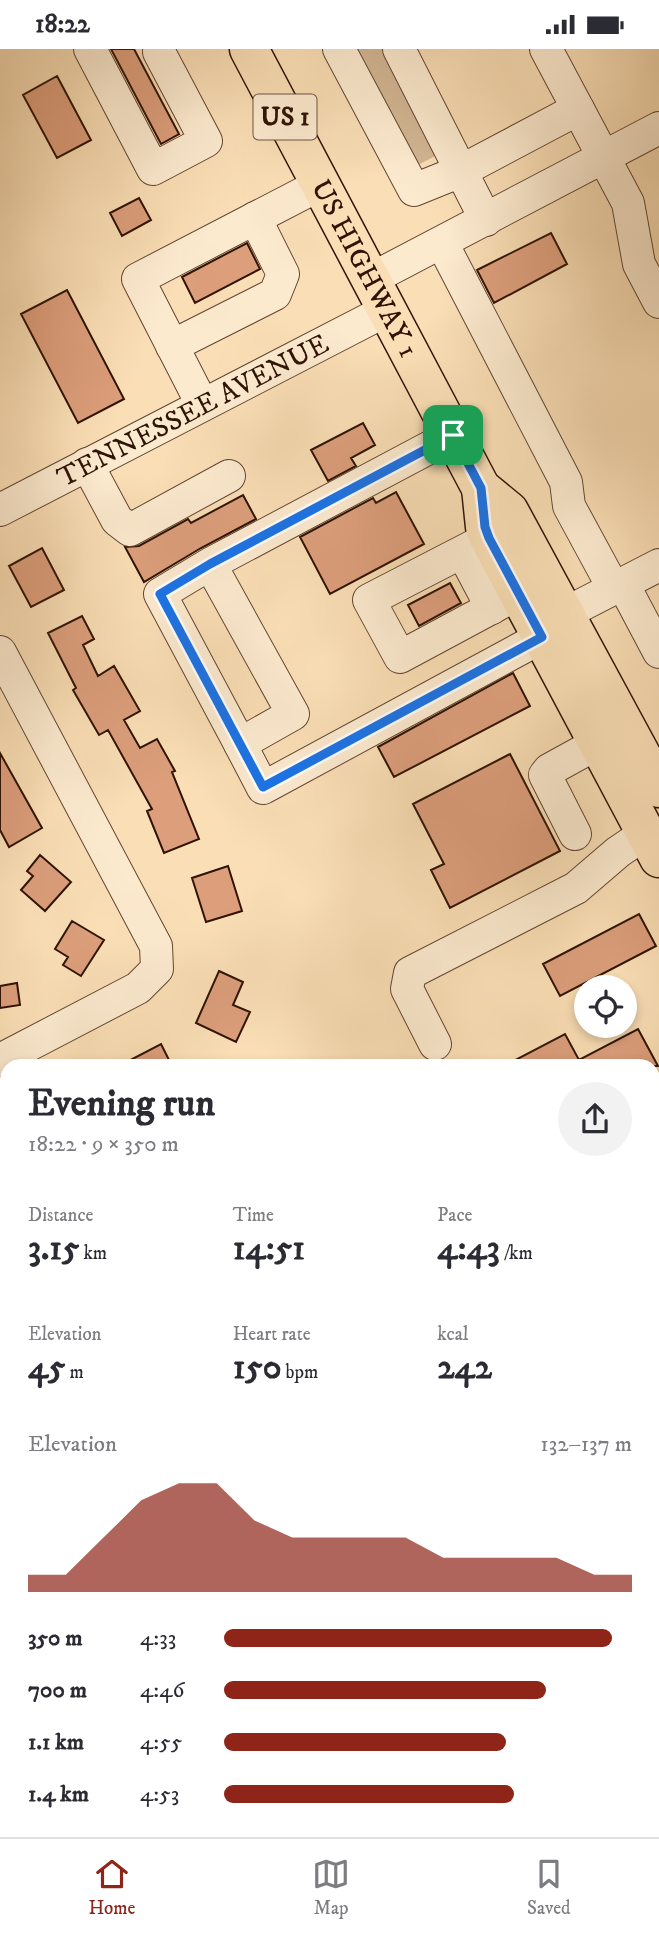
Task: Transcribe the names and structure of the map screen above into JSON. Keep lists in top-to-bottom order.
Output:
{
  "streets": {
    "main road": ["US 1", "US HIGHWAY 1"],
    "street": ["TENNESSEE AVENUE"]
  },
  "crossings": [
    ["US HIGHWAY 1", "TENNESSEE AVENUE"]
  ],
  "page": {
    "status": "18:22",
    "heading": ["Evening run", "18:22 · 9 × 350 m"],
    "stats": [
      ["Distance", "3.15 km"],
      ["Time", "14:51"],
      ["Pace", "4:43 /km"],
      ["Elevation", "45 m"],
      ["Heart rate", "150 bpm"],
      ["kcal", "242"]
    ],
    "chart": ["Elevation", "132–137 m"],
    "list": [
      {
        "name": "350 m",
        "note": "4:33"
      },
      {
        "name": "700 m",
        "note": "4:46"
      },
      {
        "name": "1.1 km",
        "note": "4:55"
      },
      {
        "name": "1.4 km",
        "note": "4:53"
      }
    ],
    "tabs": ["Home", "Map", "Saved"]
  }
}
